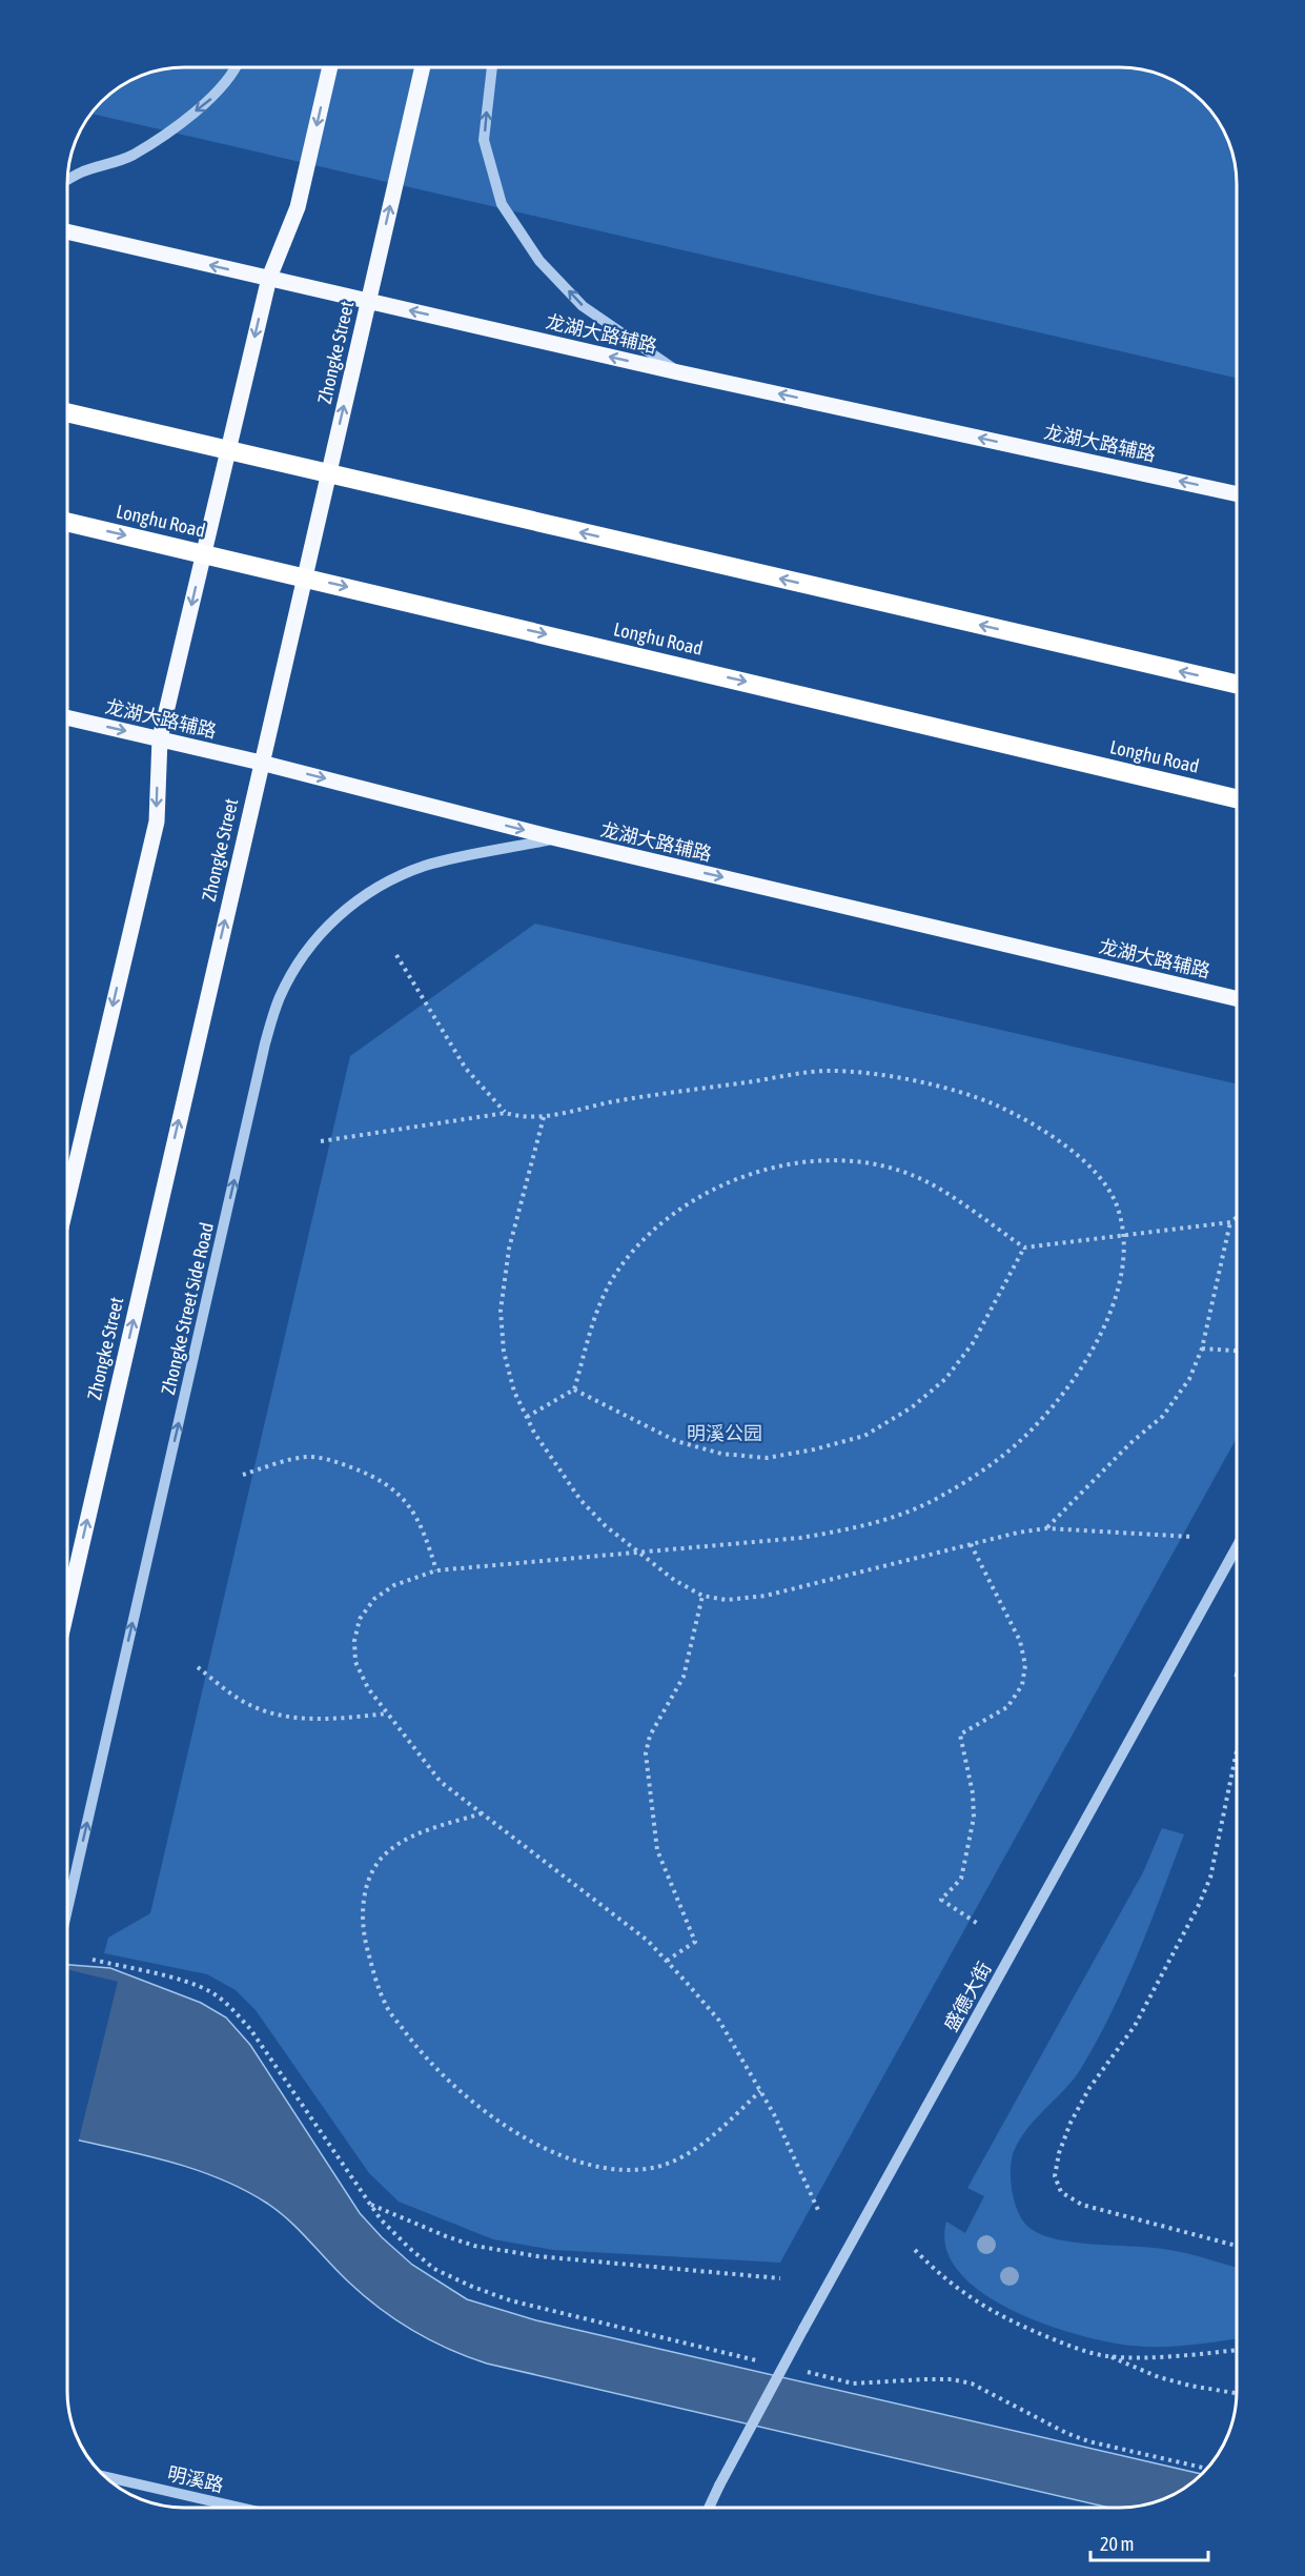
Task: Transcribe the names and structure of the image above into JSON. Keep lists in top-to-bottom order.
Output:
{
  "streets": {
    "highway": ["Longhu Road"],
    "main road": ["龙湖大路辅路", "Zhongke Street"],
    "street": ["Zhongke Street Side Road", "盛德大街", "明溪路"]
  },
  "crossings": [
    ["龙湖大路辅路", "Zhongke Street"],
    ["龙湖大路辅路", "Zhongke Street Side Road"],
    ["Zhongke Street", "Longhu Road"]
  ],
  "one_way": ["Zhongke Street Side Road"],
  "parks": ["明溪公园"],
  "scale_bar": "20 m"
}
